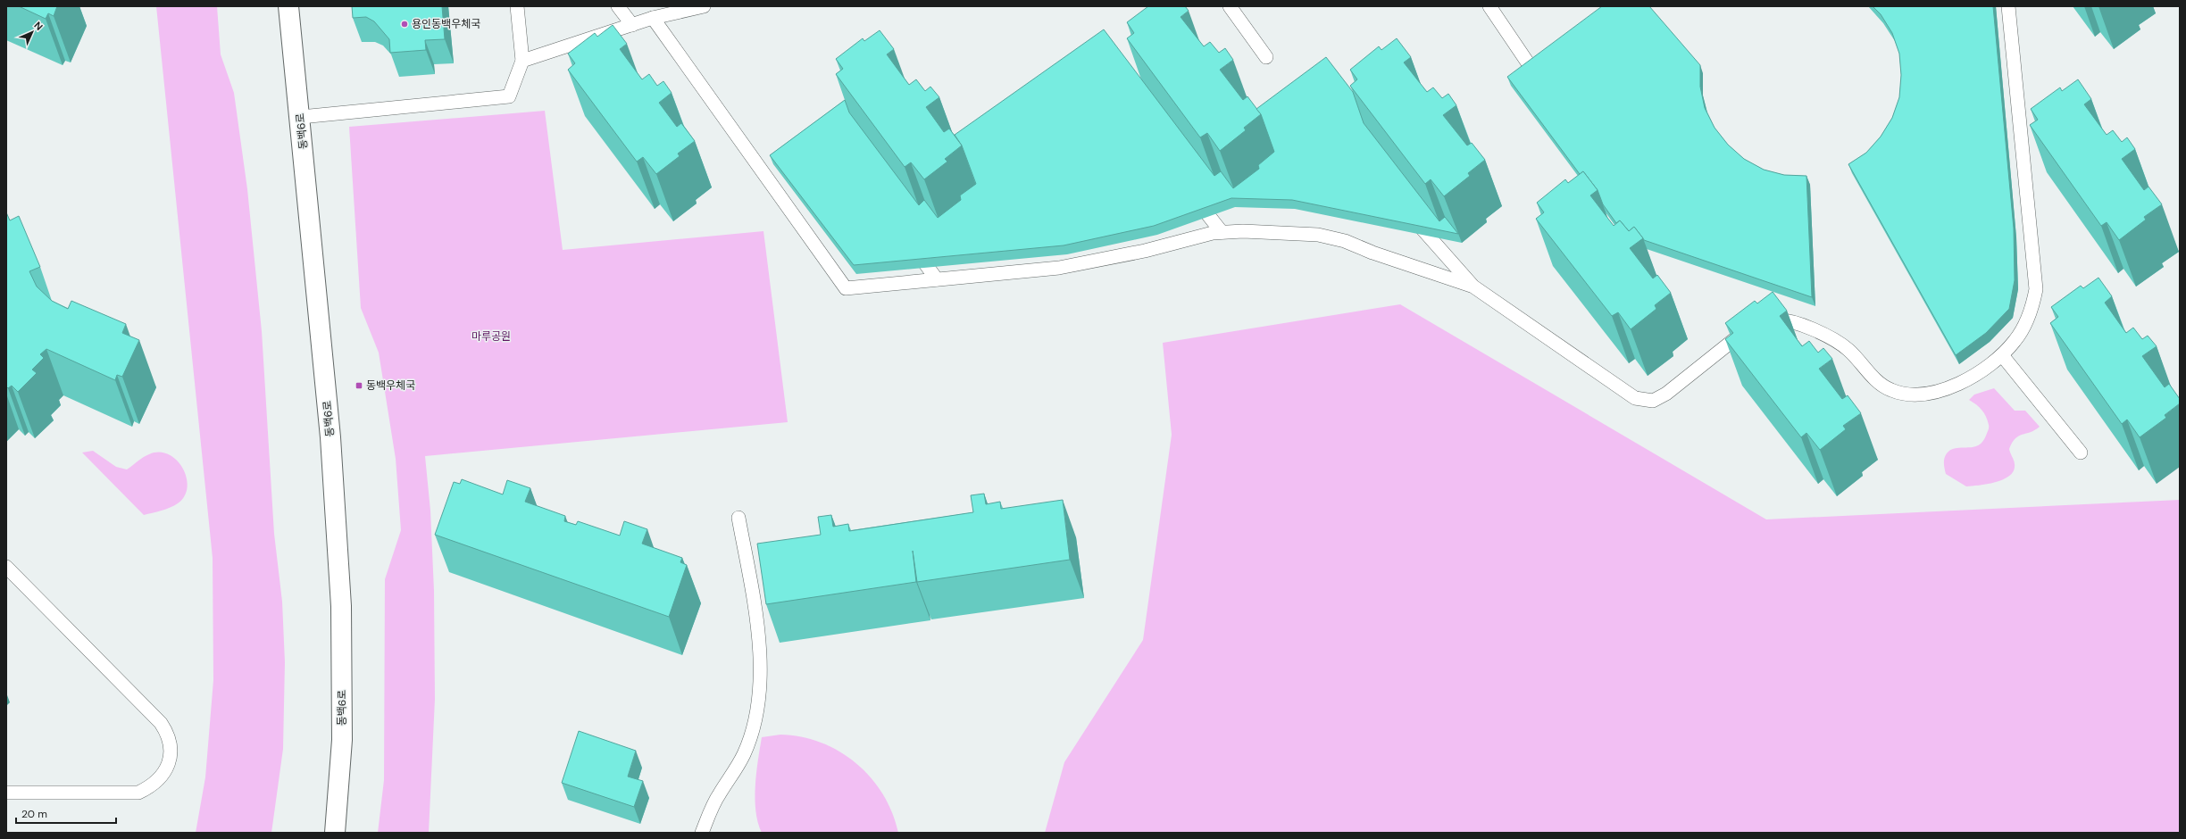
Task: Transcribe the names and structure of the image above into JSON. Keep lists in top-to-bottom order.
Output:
{
  "streets": {
    "street": ["동백6로"]
  },
  "parks": ["마루공원"],
  "places": {
    "other": ["용인동백우체국"],
    "transit": ["동백우체국"]
  },
  "scale_bar": "20 m",
  "north": "top right"
}
